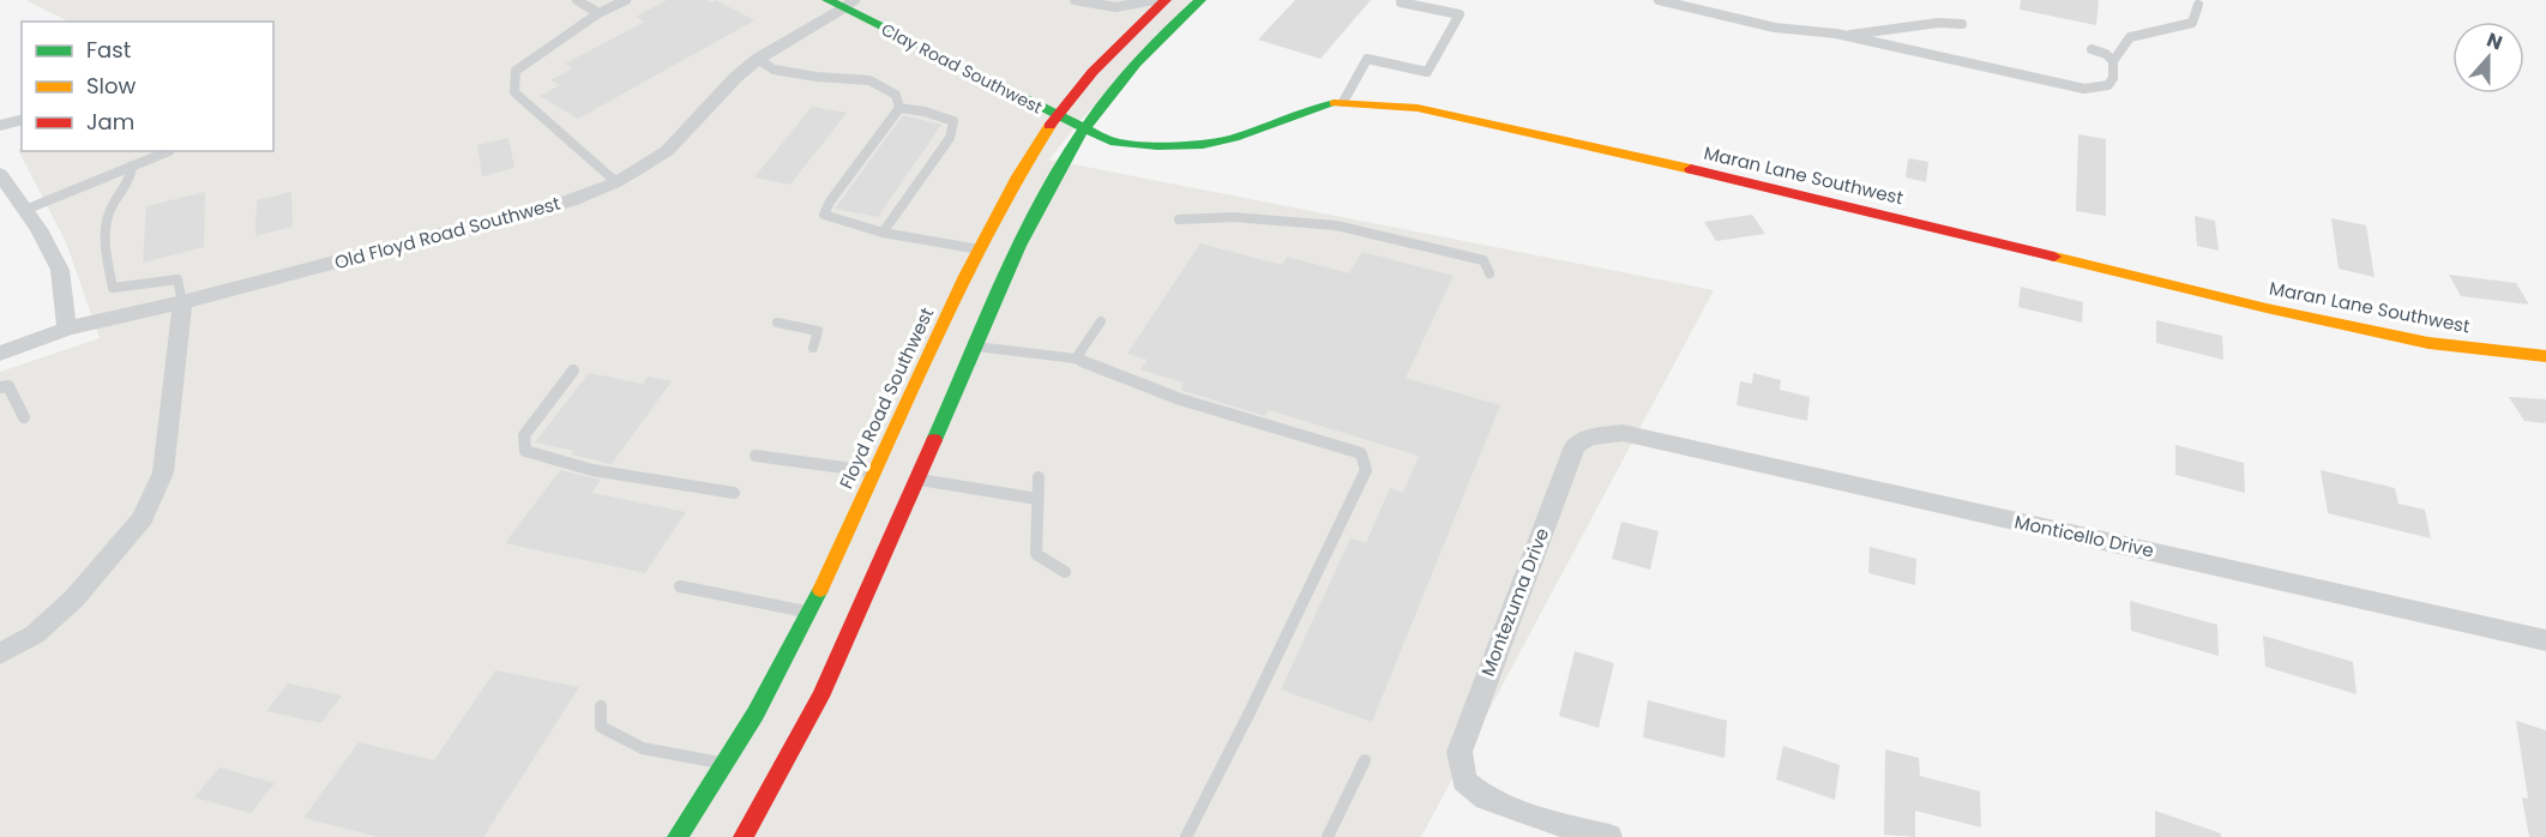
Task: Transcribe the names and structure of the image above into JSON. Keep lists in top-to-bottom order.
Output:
{
  "streets": {
    "main road": ["Clay Road Southwest", "Maran Lane Southwest", "Floyd Road Southwest"],
    "street": ["Old Floyd Road Southwest", "Monticello Drive", "Montezuma Drive"]
  },
  "crossings": [
    ["Clay Road Southwest", "Maran Lane Southwest"],
    ["Clay Road Southwest", "Old Floyd Road Southwest"],
    ["Clay Road Southwest", "Floyd Road Southwest"],
    ["Maran Lane Southwest", "Floyd Road Southwest"],
    ["Monticello Drive", "Montezuma Drive"]
  ],
  "legend": ["Fast", "Slow", "Jam"],
  "north": "top"
}
